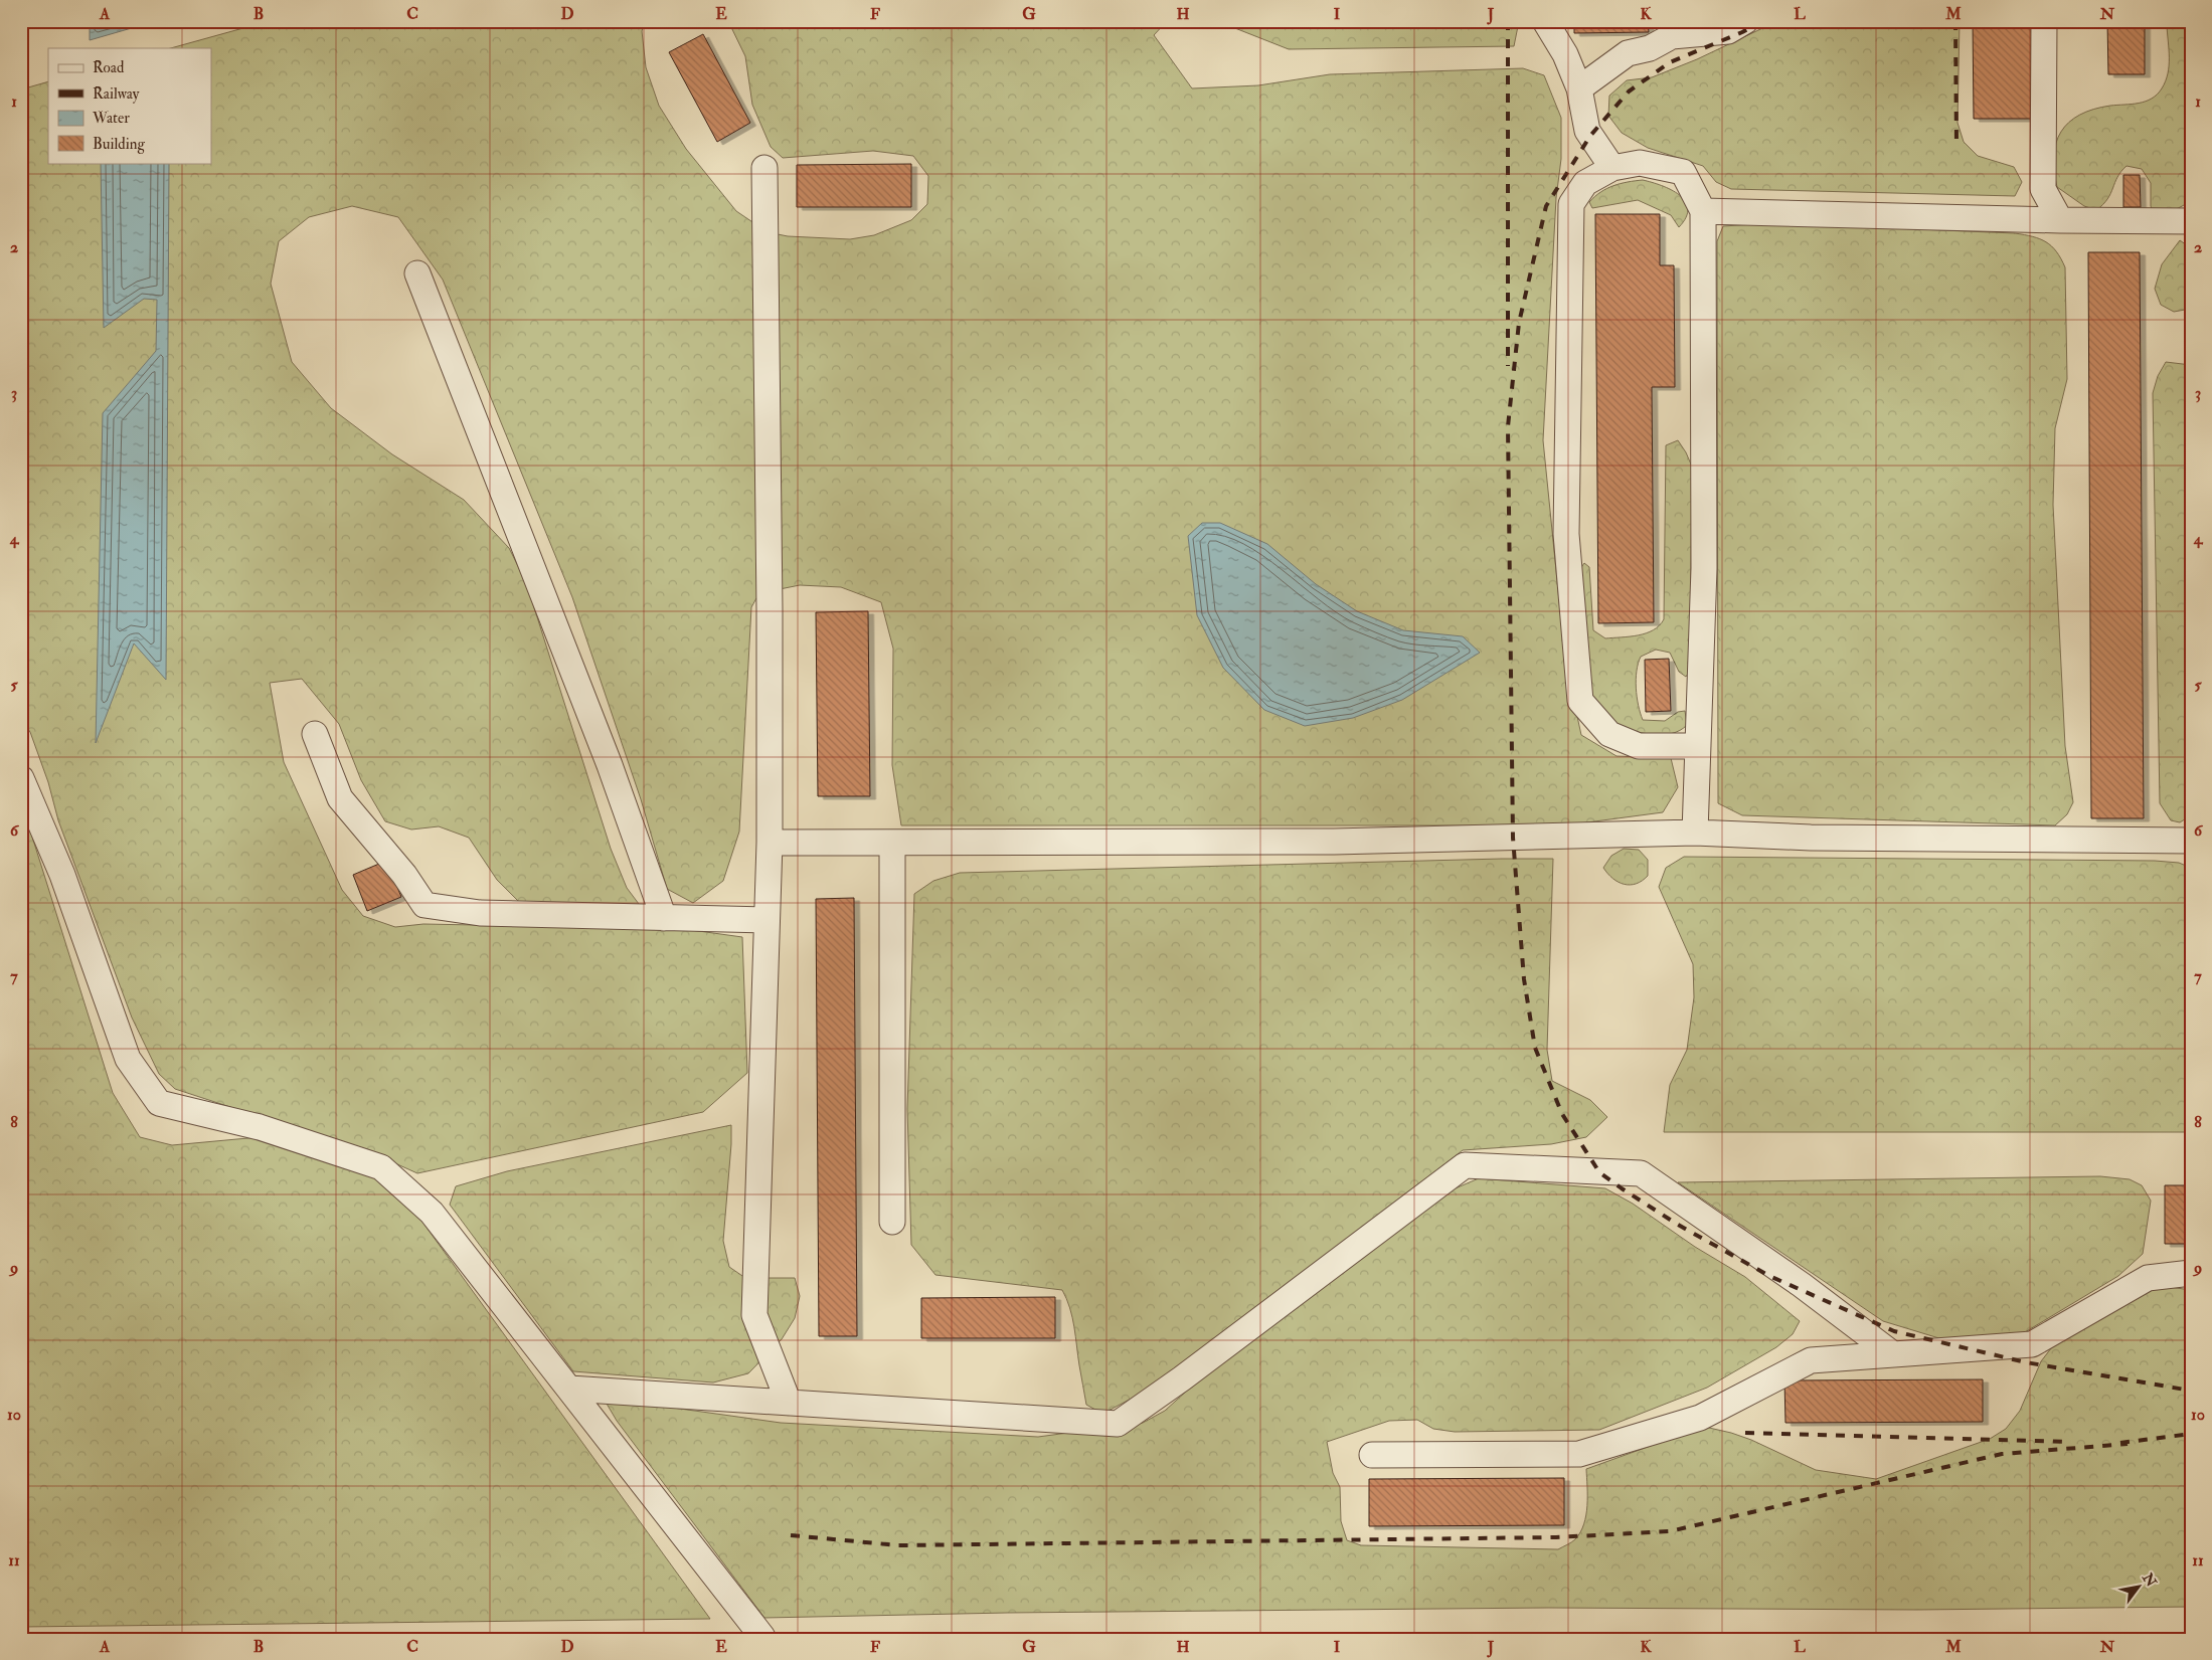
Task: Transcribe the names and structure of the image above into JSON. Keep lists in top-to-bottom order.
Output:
{
  "legend": [
    "Road",
    "Railway",
    "Water",
    "Building"
  ],
  "north": "top right",
  "grid": {
    "columns": [
      "A",
      "B",
      "C",
      "D",
      "E",
      "F",
      "G",
      "H",
      "I",
      "J",
      "K",
      "L",
      "M",
      "N"
    ],
    "rows": [
      "1",
      "2",
      "3",
      "4",
      "5",
      "6",
      "7",
      "8",
      "9",
      "10",
      "11"
    ]
  }
}
